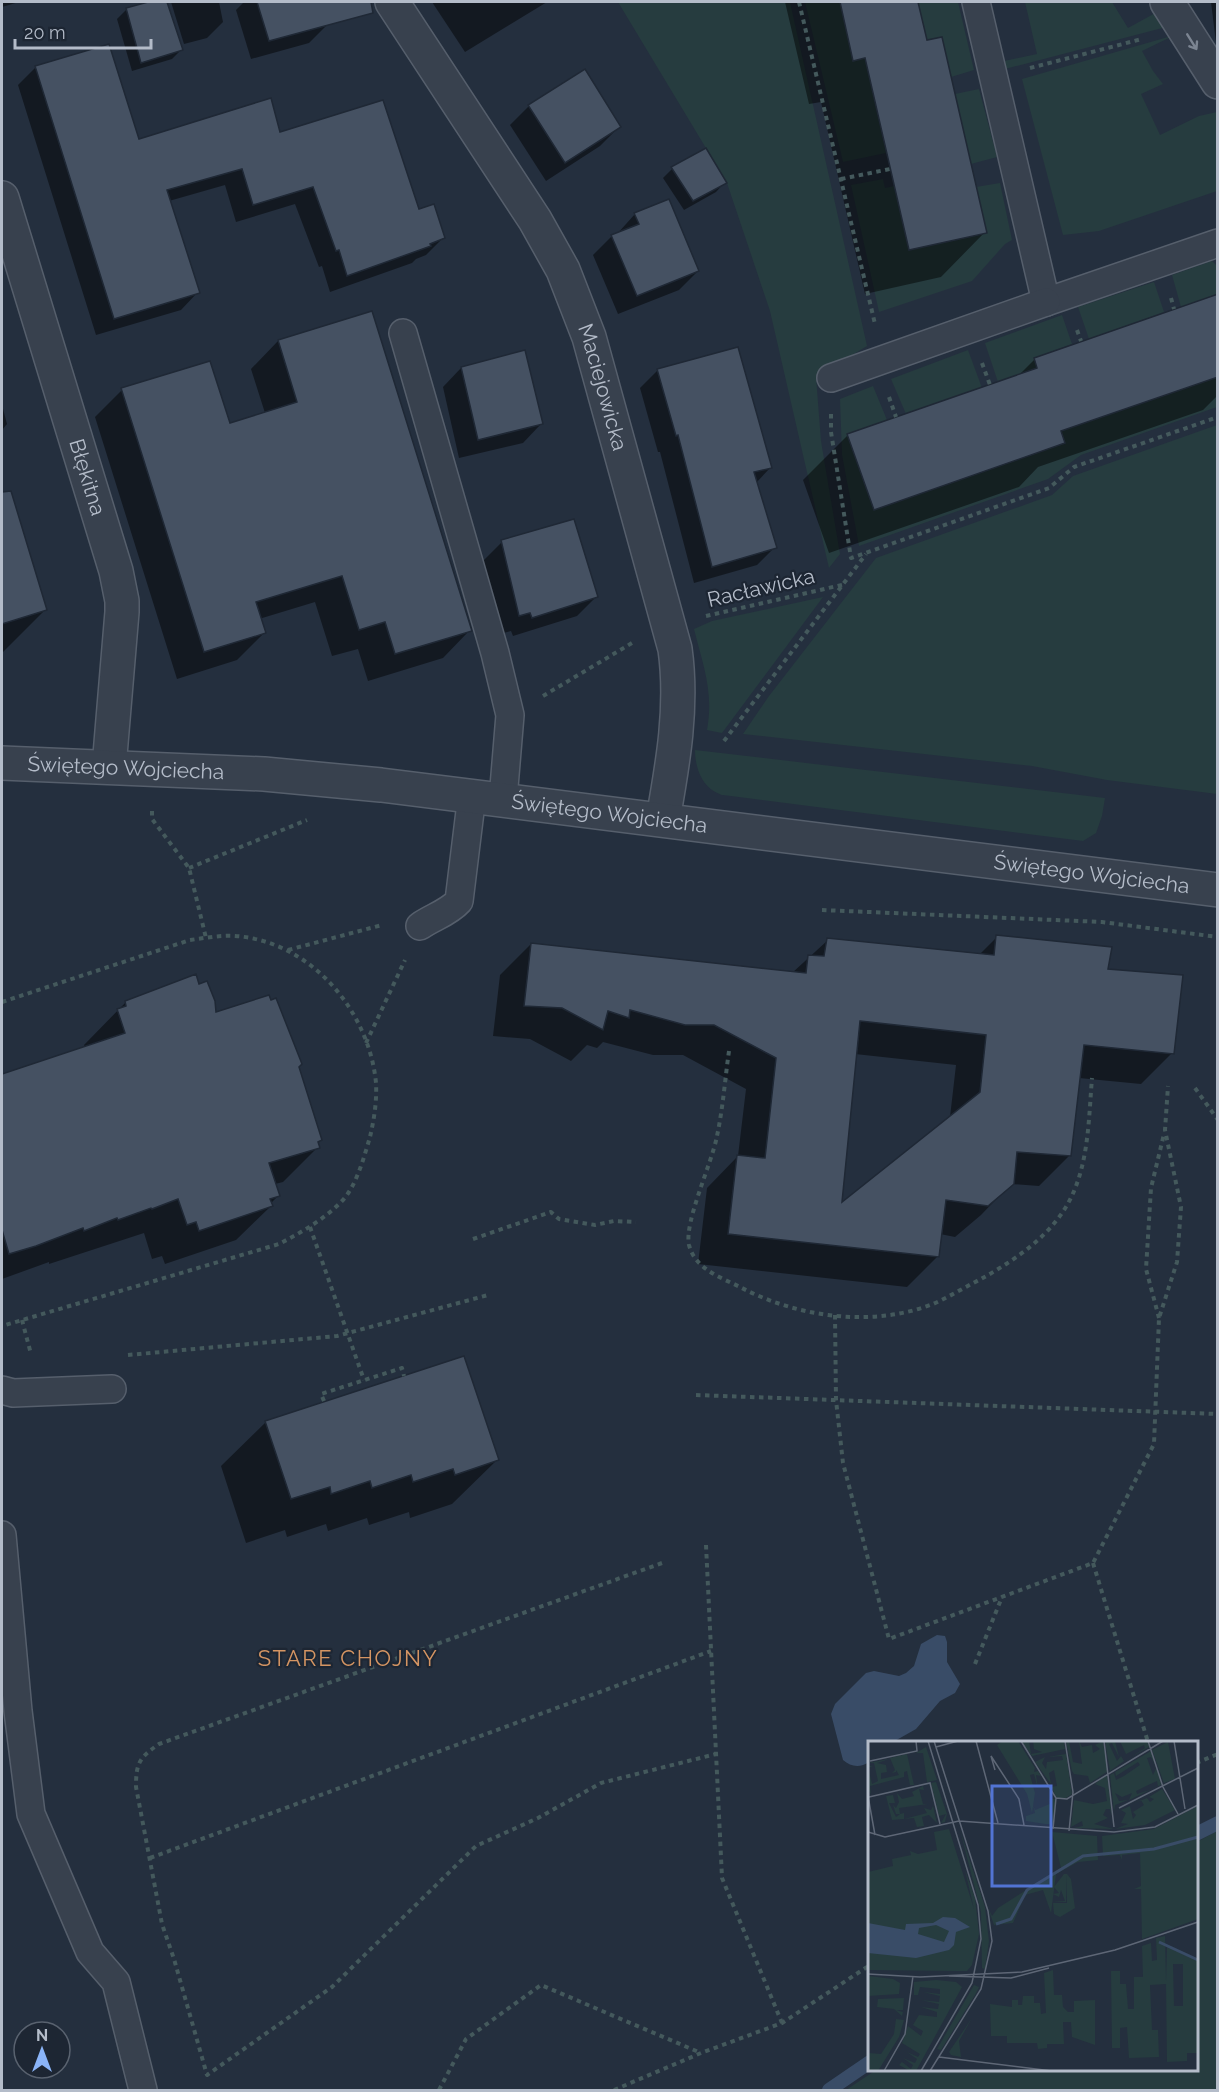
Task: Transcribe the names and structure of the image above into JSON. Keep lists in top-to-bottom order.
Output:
{
  "streets": {
    "street": ["Maciejowicka", "Błękitna", "Świętego Wojciecha"],
    "path": ["Racławicka"]
  },
  "crossings": [
    ["Maciejowicka", "Świętego Wojciecha"],
    ["Błękitna", "Świętego Wojciecha"]
  ],
  "districts": ["STARE CHOJNY"],
  "scale_bar": "20 m",
  "north": "top"
}
